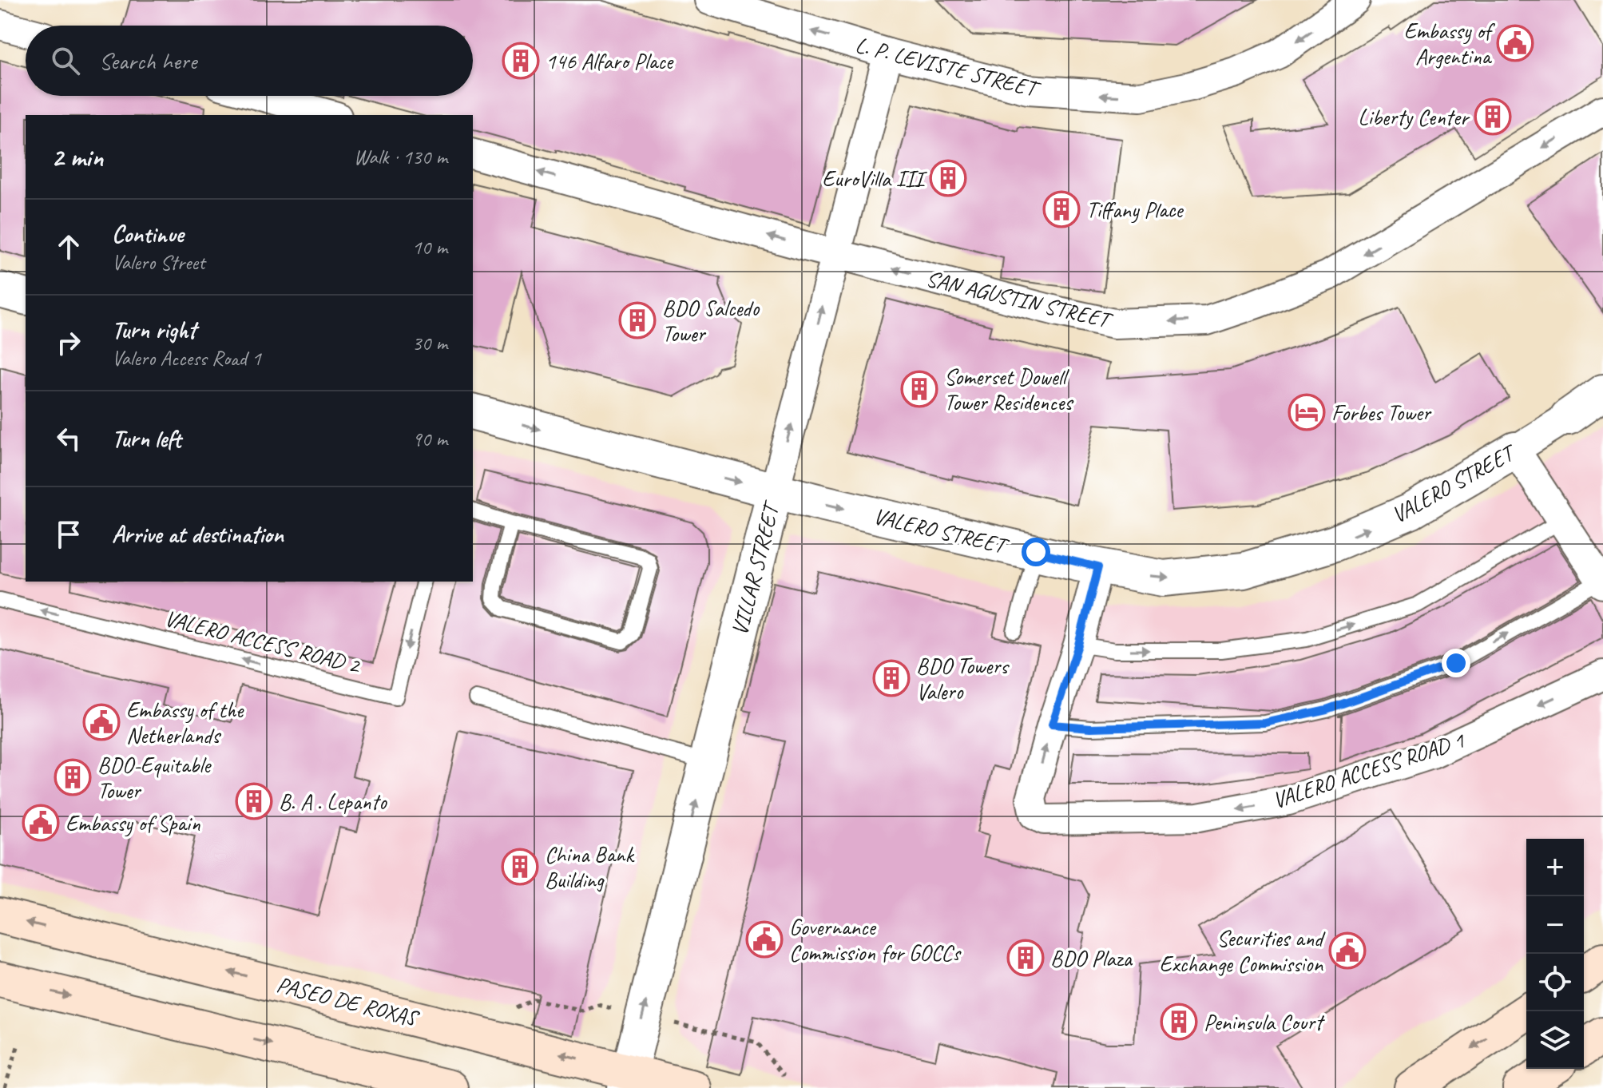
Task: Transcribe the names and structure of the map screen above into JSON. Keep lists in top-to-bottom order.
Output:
{
  "streets": {
    "main road": ["PASEO DE ROXAS"],
    "street": [
      "L. P. LEVISTE STREET",
      "SAN AGUSTIN STREET",
      "VALERO STREET",
      "VILLAR STREET",
      "VALERO ACCESS ROAD 1"
    ],
    "lane": ["VALERO ACCESS ROAD 2"]
  },
  "crossings": [
    ["L. P. LEVISTE STREET", "VILLAR STREET"],
    ["SAN AGUSTIN STREET", "VILLAR STREET"],
    ["VALERO STREET", "VILLAR STREET"],
    ["VALERO STREET", "VALERO ACCESS ROAD 1"],
    ["VILLAR STREET", "PASEO DE ROXAS"]
  ],
  "one_way": [
    "L. P. LEVISTE STREET",
    "SAN AGUSTIN STREET",
    "VALERO STREET",
    "VILLAR STREET",
    "VALERO ACCESS ROAD 2",
    "VALERO ACCESS ROAD 1"
  ],
  "places": {
    "public building": [
      "Embassy of Argentina",
      "Embassy of the Netherlands",
      "Embassy of Spain",
      "Governance Commission for GOCCs",
      "Securities and Exchange Commission"
    ],
    "building": [
      "146 Alfaro Place",
      "Liberty Center",
      "EuroVilla III",
      "Tiffany Place",
      "BDO Salcedo Tower",
      "Somerset Dowell Tower Residences",
      "BDO Towers Valero",
      "BDO-Equitable Tower",
      "B. A . Lepanto",
      "China Bank Building",
      "BDO Plaza",
      "Peninsula Court"
    ],
    "hotel": ["Forbes Tower"]
  },
  "page": {
    "search": "Search here",
    "heading": ["2 min", "Walk · 130 m"],
    "list": [
      ["Continue", "Valero Street", "10 m"],
      ["Turn right", "Valero Access Road 1", "30 m"],
      ["Turn left", "90 m"],
      "Arrive at destination"
    ],
    "map_buttons": ["+", "−"]
  }
}
